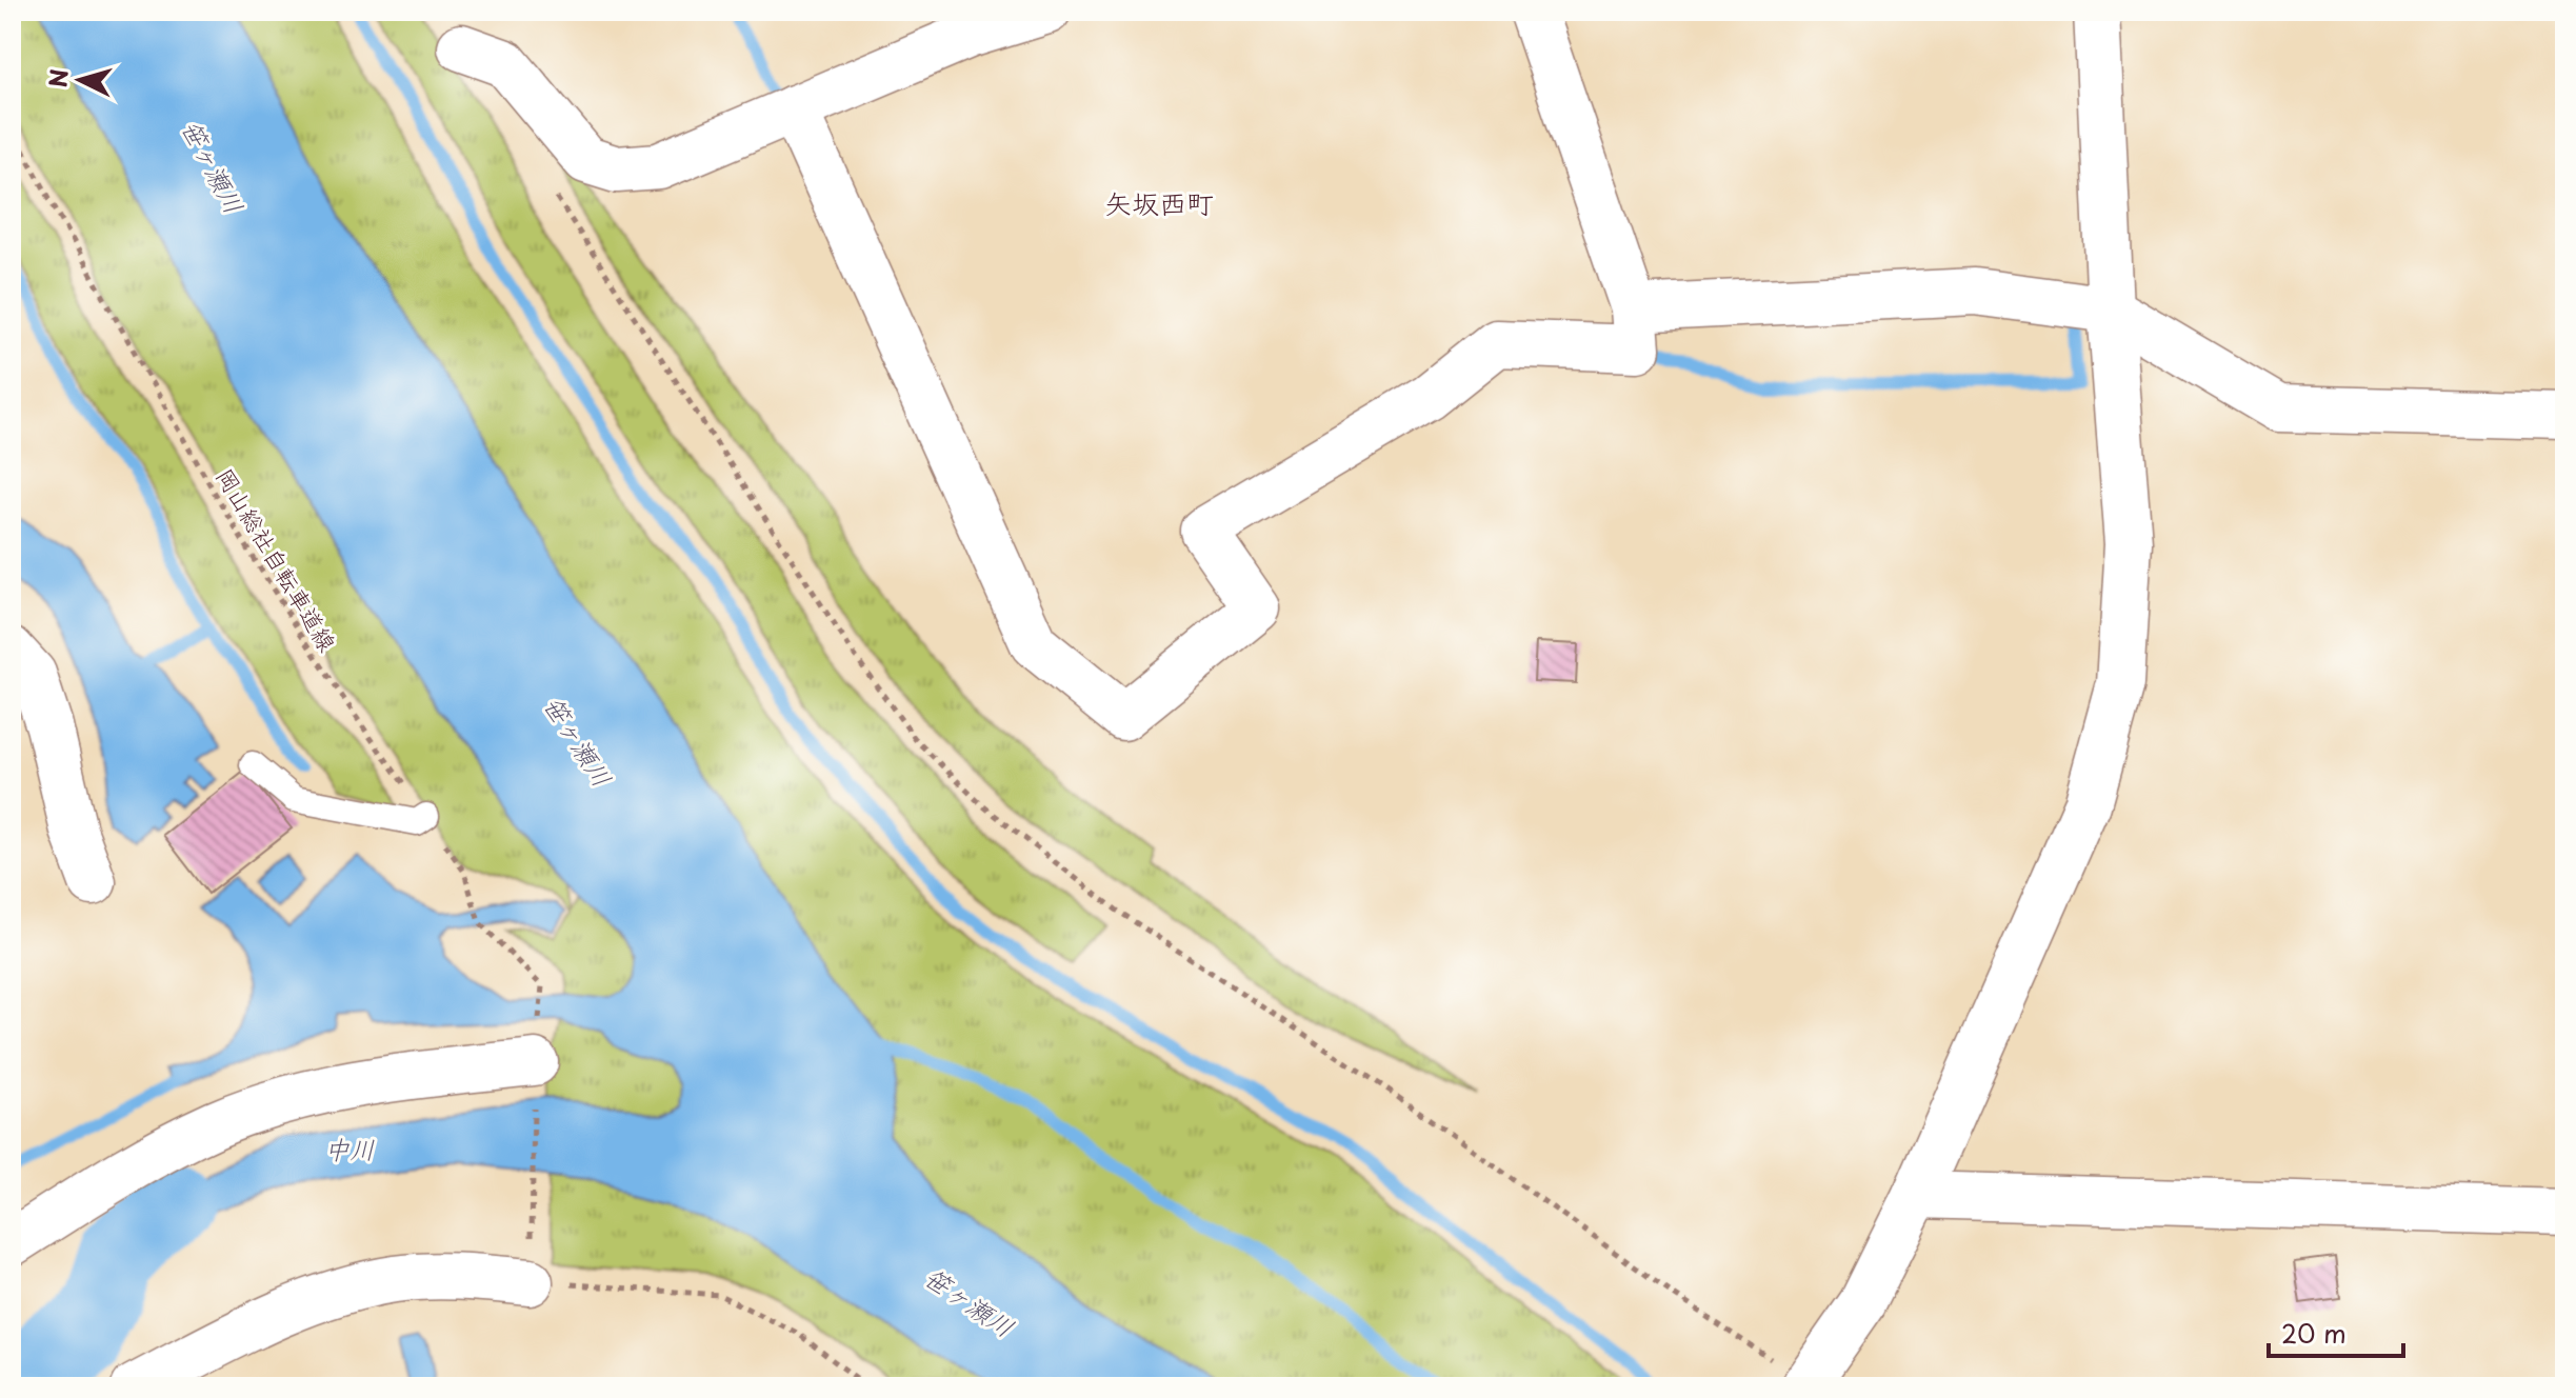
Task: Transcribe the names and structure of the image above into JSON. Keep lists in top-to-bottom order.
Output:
{
  "streets": {
    "path": ["岡山総社自転車道線"]
  },
  "districts": ["矢坂西町"],
  "water": ["笹ヶ瀬川", "中川"],
  "scale_bar": "20 m",
  "north": "left"
}
